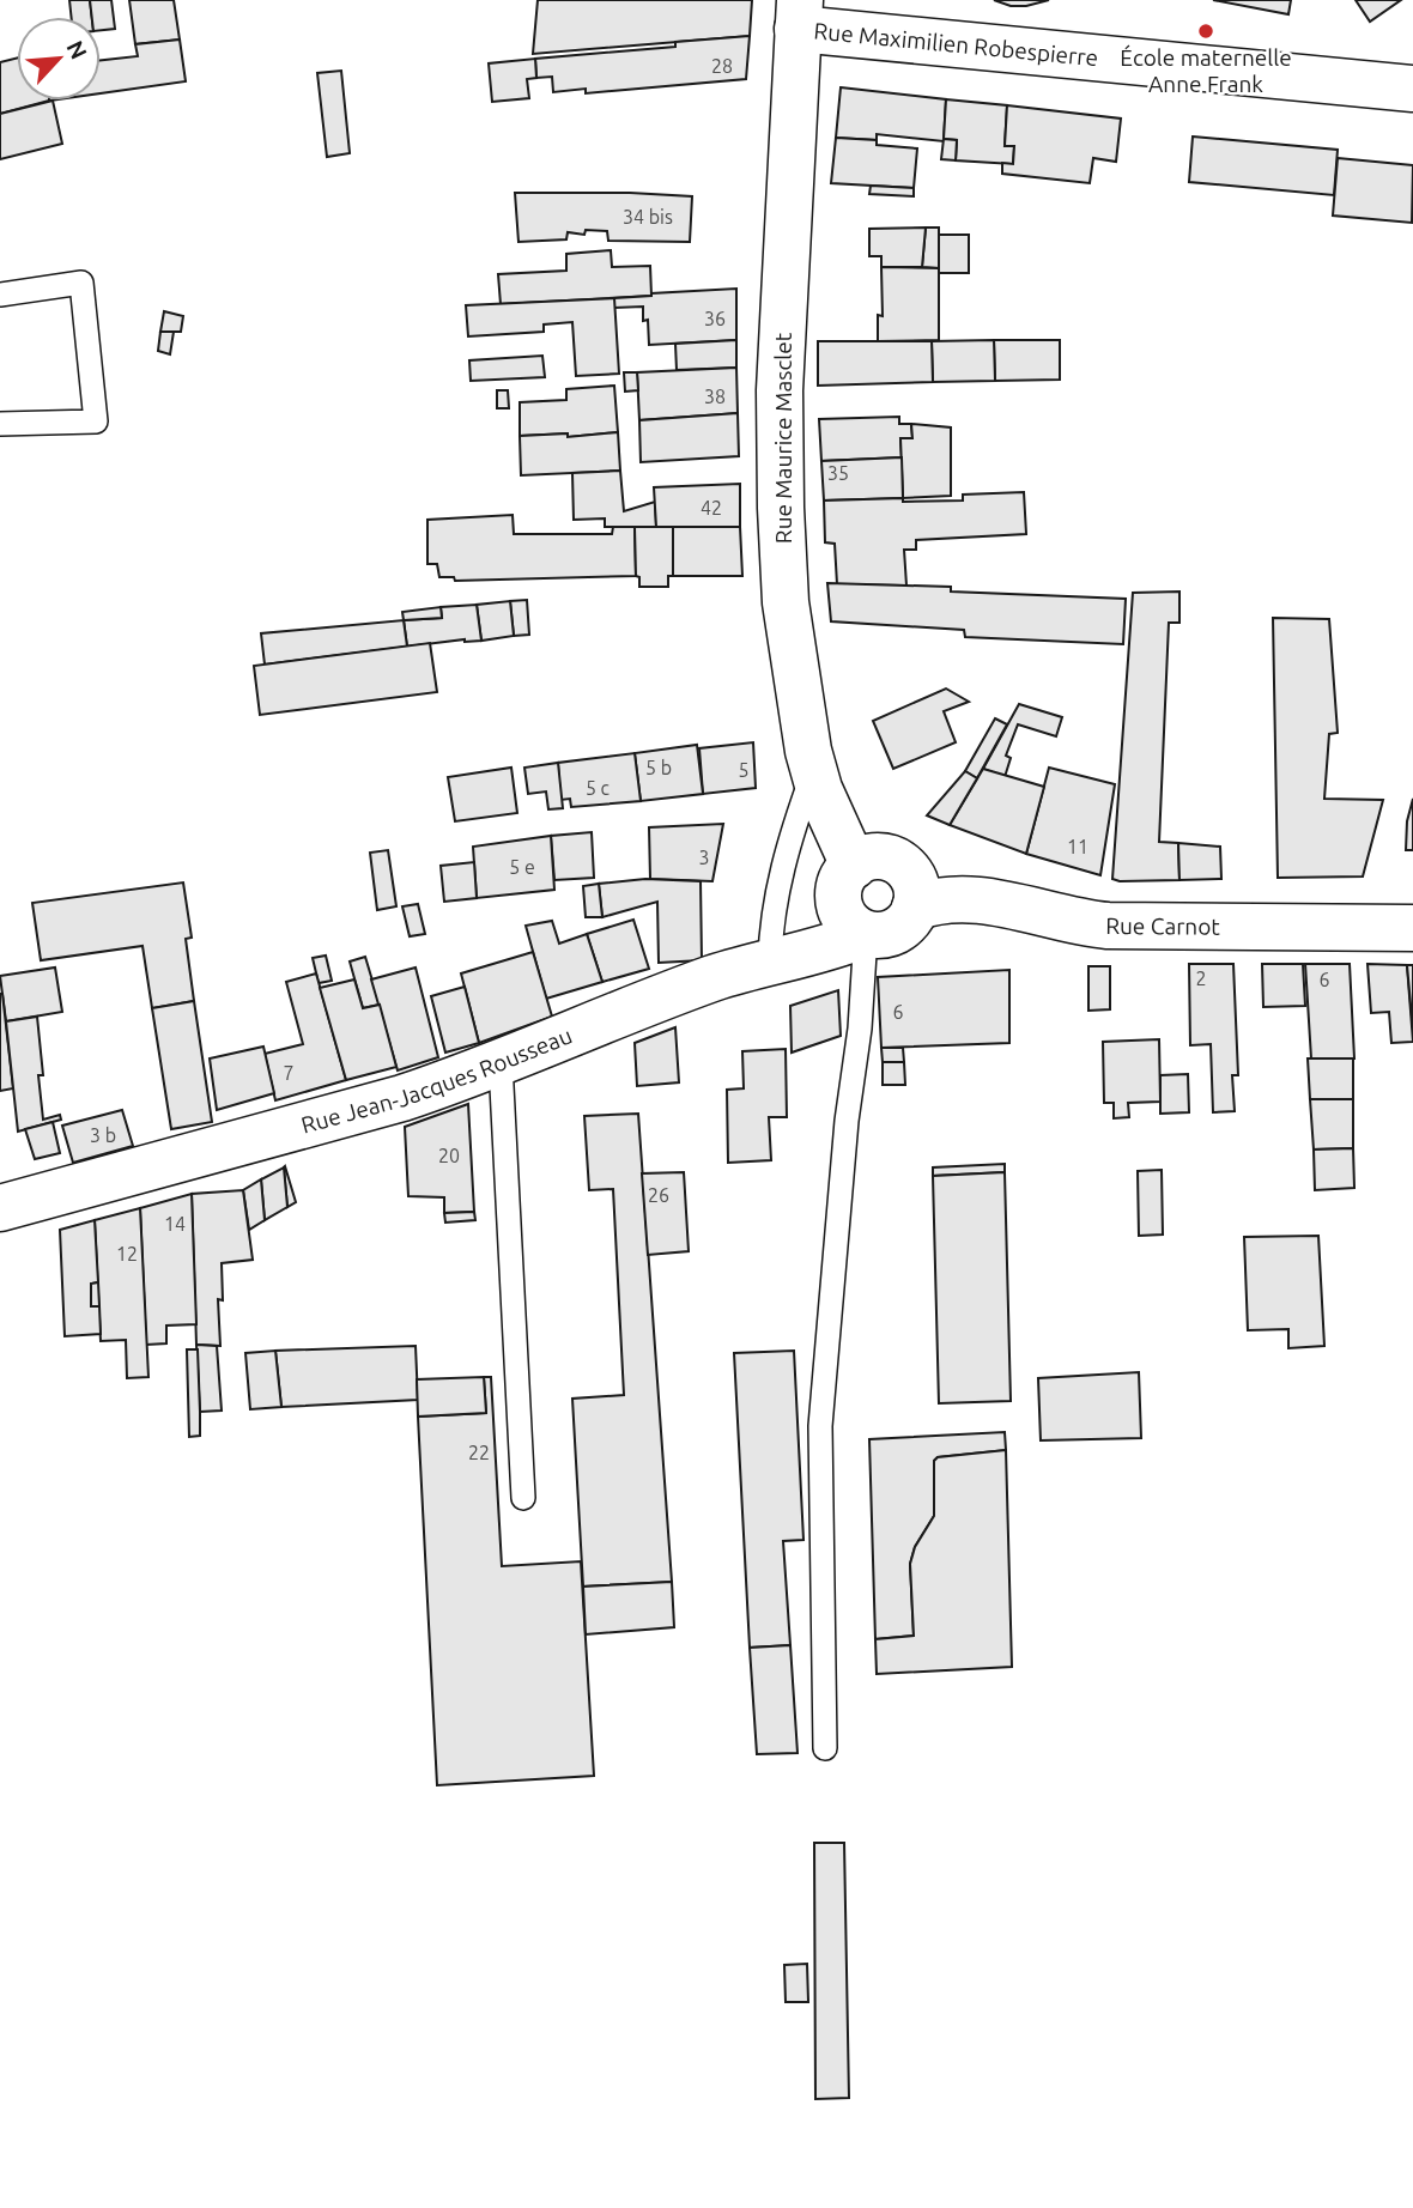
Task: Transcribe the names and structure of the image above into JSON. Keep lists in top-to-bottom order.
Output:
{
  "streets": {
    "street": [
      "Rue Maximilien Robespierre",
      "Rue Maurice Masclet",
      "Rue Carnot",
      "Rue Jean-Jacques Rousseau"
    ]
  },
  "crossings": [
    ["Rue Maximilien Robespierre", "Rue Maurice Masclet"],
    ["Rue Maurice Masclet", "Rue Carnot"],
    ["Rue Maurice Masclet", "Rue Jean-Jacques Rousseau"],
    ["Rue Carnot", "Rue Jean-Jacques Rousseau"]
  ],
  "places": ["École maternelle Anne Frank"],
  "house_numbers": [
    "28",
    "34 bis",
    "36",
    "38",
    "35",
    "42",
    "5 b",
    "5",
    "5 c",
    "11",
    "3",
    "5 e",
    "2",
    "6",
    "6",
    "7",
    "3 b",
    "20",
    "26",
    "14",
    "12",
    "22"
  ],
  "north": "top right"
}
